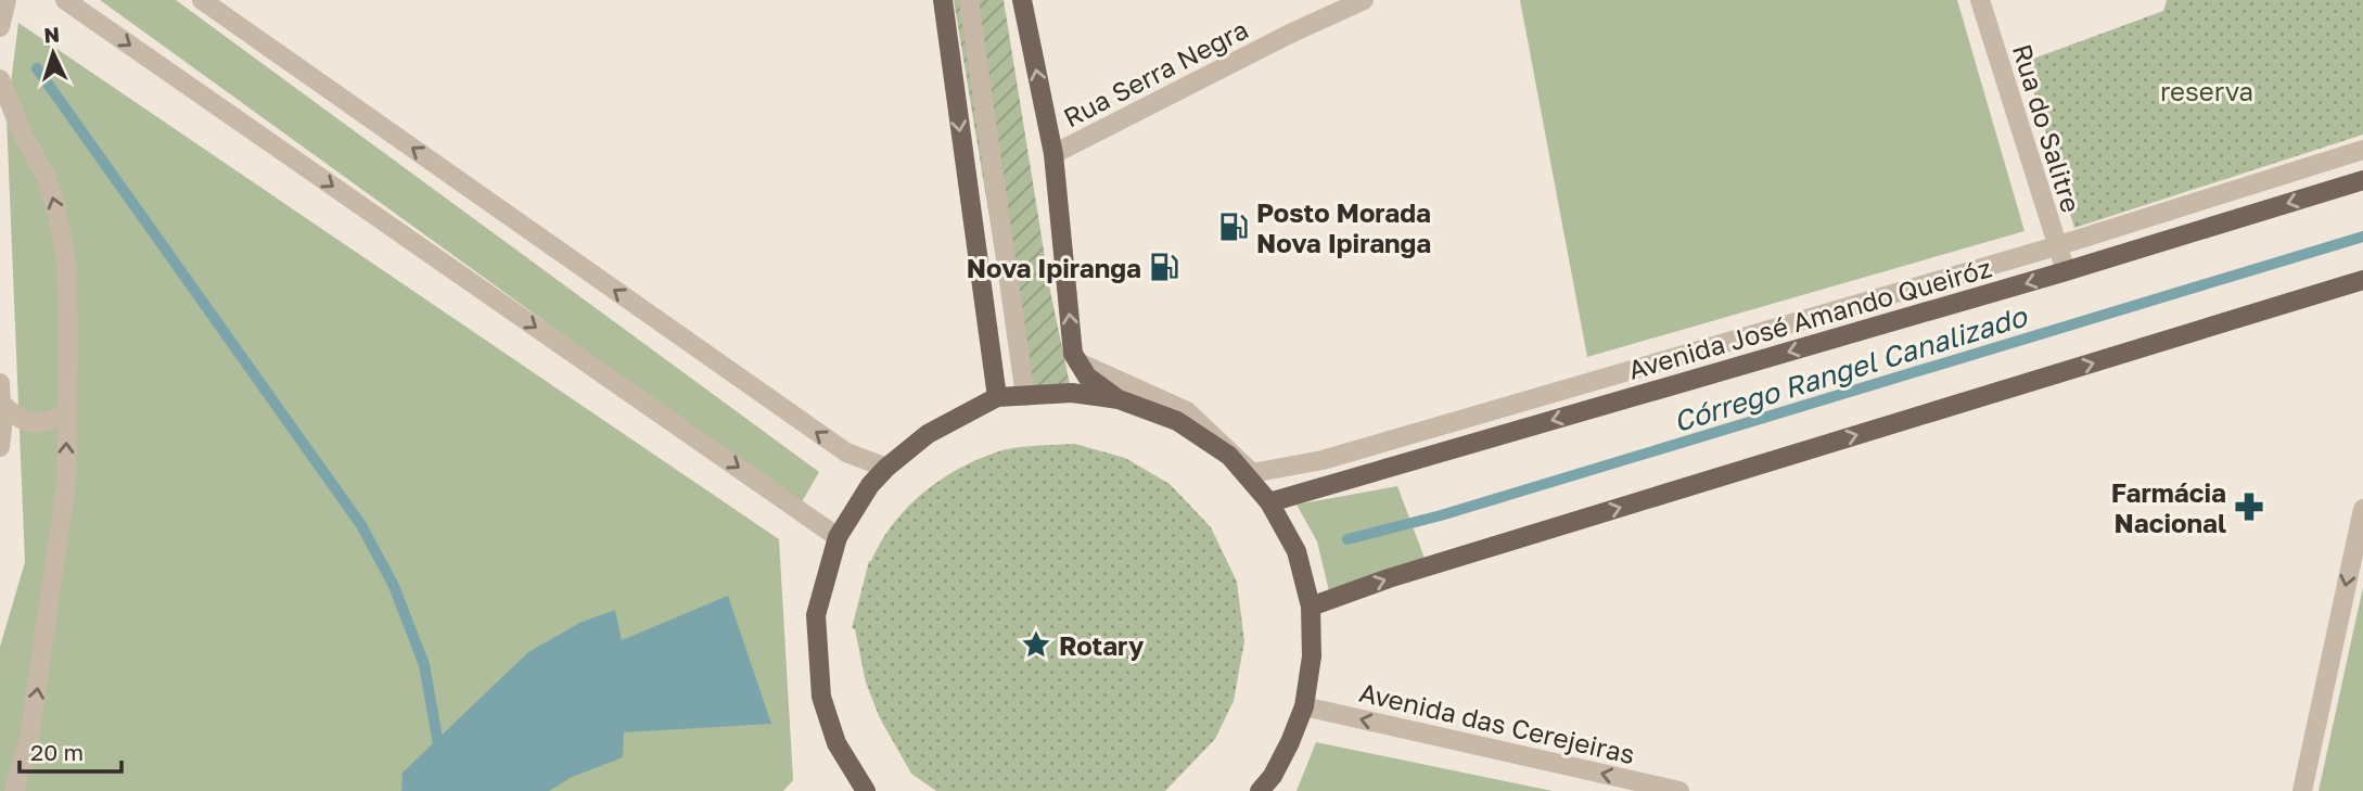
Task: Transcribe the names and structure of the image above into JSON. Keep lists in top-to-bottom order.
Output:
{
  "streets": {
    "main road": ["Avenida José Amando Queiróz"],
    "street": ["Rua Serra Negra", "Rua do Salitre", "Avenida das Cerejeiras"]
  },
  "crossings": [
    ["Rua do Salitre", "Avenida José Amando Queiróz"]
  ],
  "one_way": ["Avenida das Cerejeiras"],
  "water": ["Córrego Rangel Canalizado"],
  "parks": ["reserva"],
  "places": {
    "fuel station": ["Posto Morada Nova Ipiranga", "Nova Ipiranga"],
    "pharmacy": ["Farmácia Nacional"],
    "place": ["Rotary"]
  },
  "scale_bar": "20 m",
  "north": "top"
}
